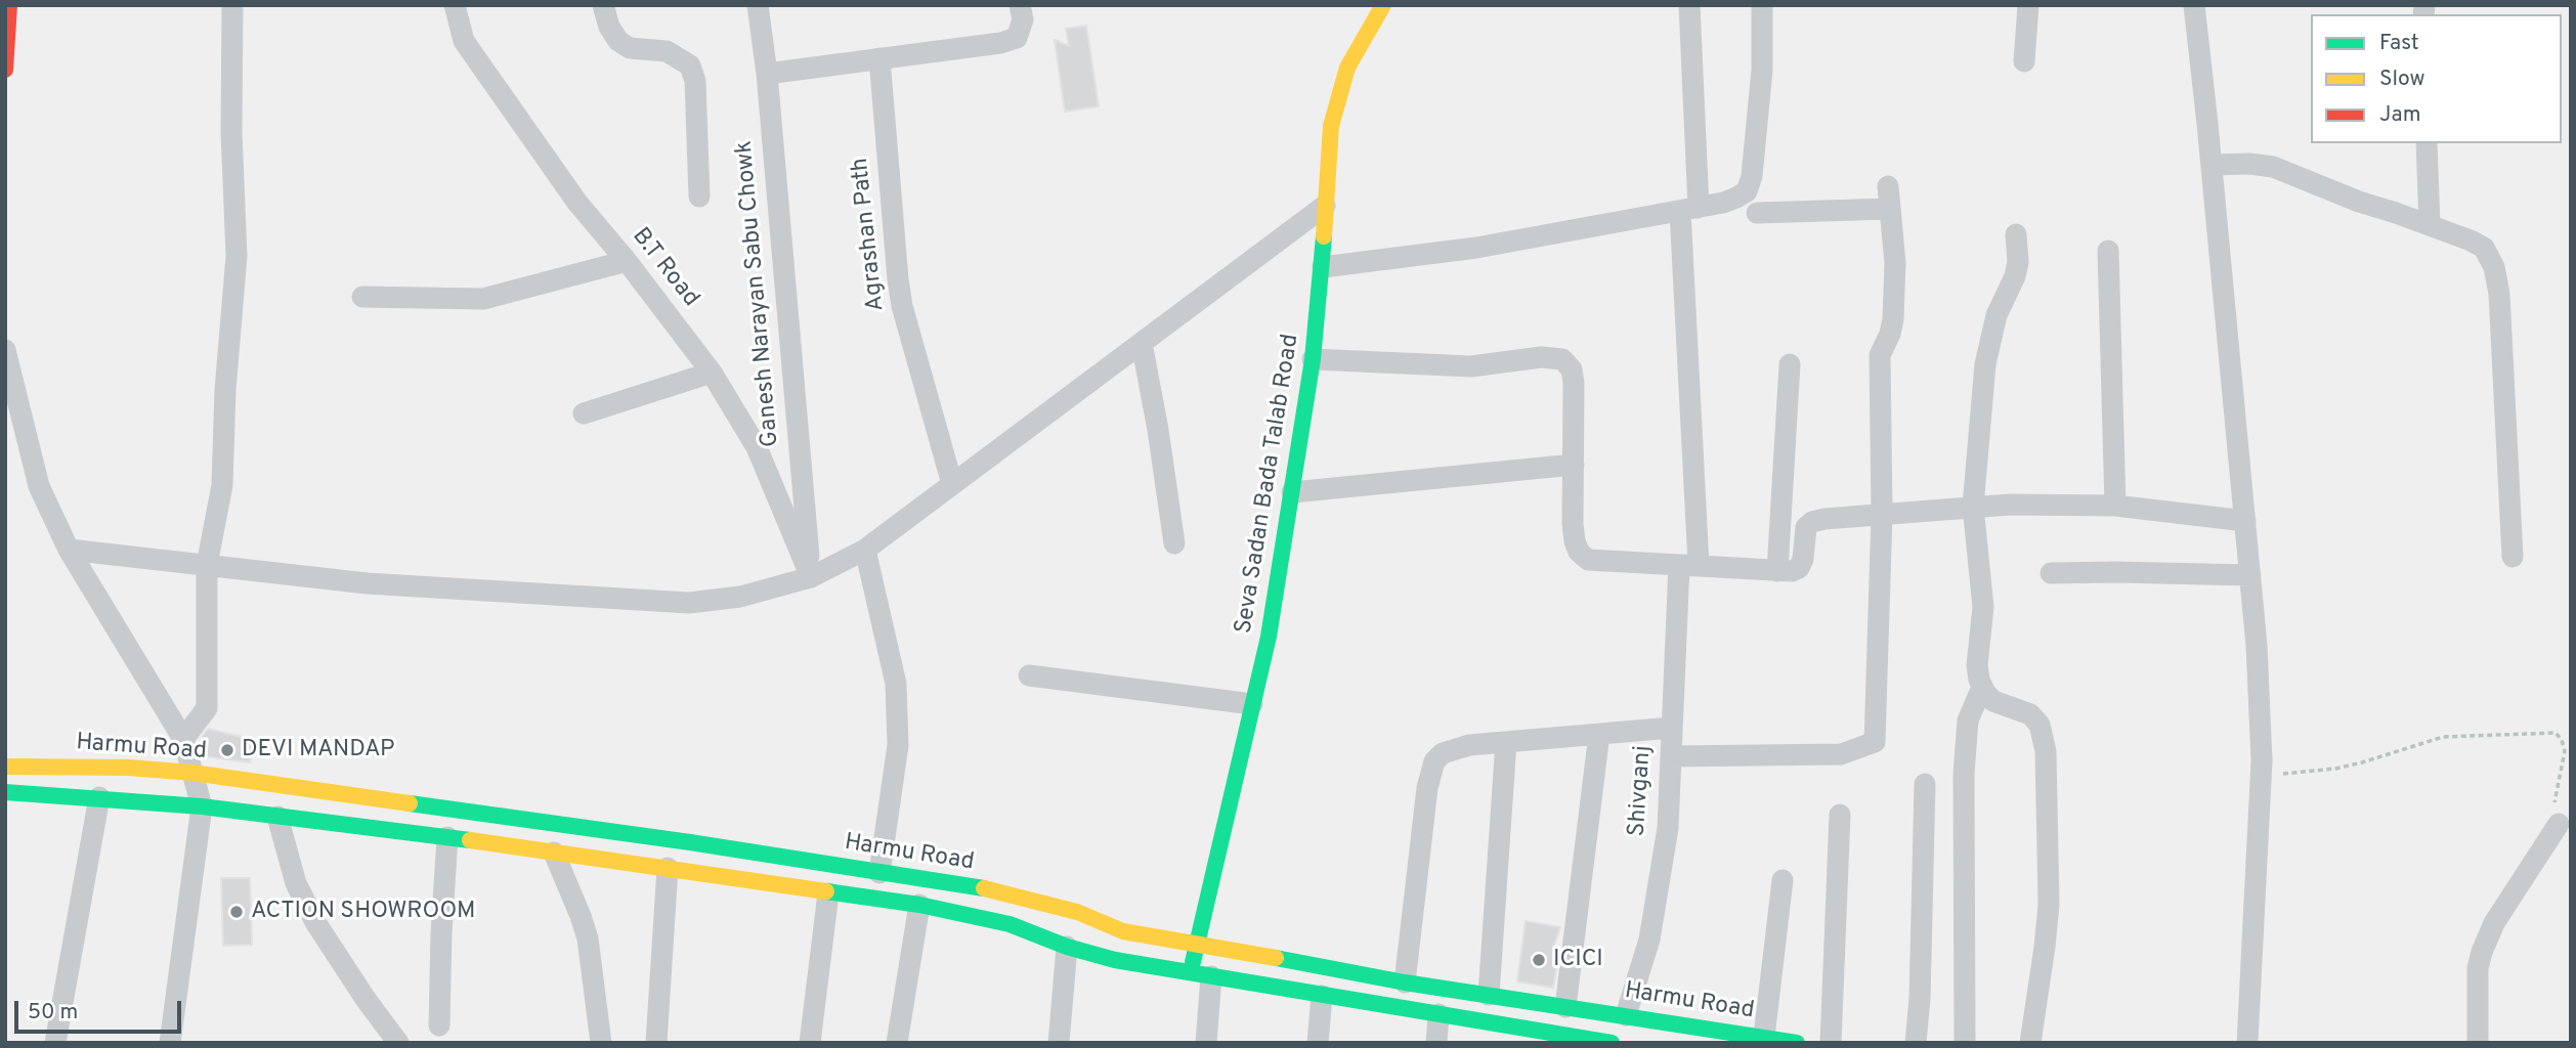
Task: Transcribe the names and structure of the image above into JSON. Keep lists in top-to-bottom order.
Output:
{
  "streets": {
    "main road": ["Seva Sadan Bada Talab Road", "Harmu Road"],
    "street": [
      "Agrashan Path",
      "B.T Road",
      "Ganesh Narayan Sabu Chowk",
      "Shivganj"
    ]
  },
  "crossings": [
    ["B.T Road", "Ganesh Narayan Sabu Chowk"],
    ["Seva Sadan Bada Talab Road", "Harmu Road"],
    ["Harmu Road", "Shivganj"]
  ],
  "places": ["DEVI MANDAP", "ACTION SHOWROOM", "ICICI"],
  "legend": ["Fast", "Slow", "Jam"],
  "scale_bar": "50 m"
}
